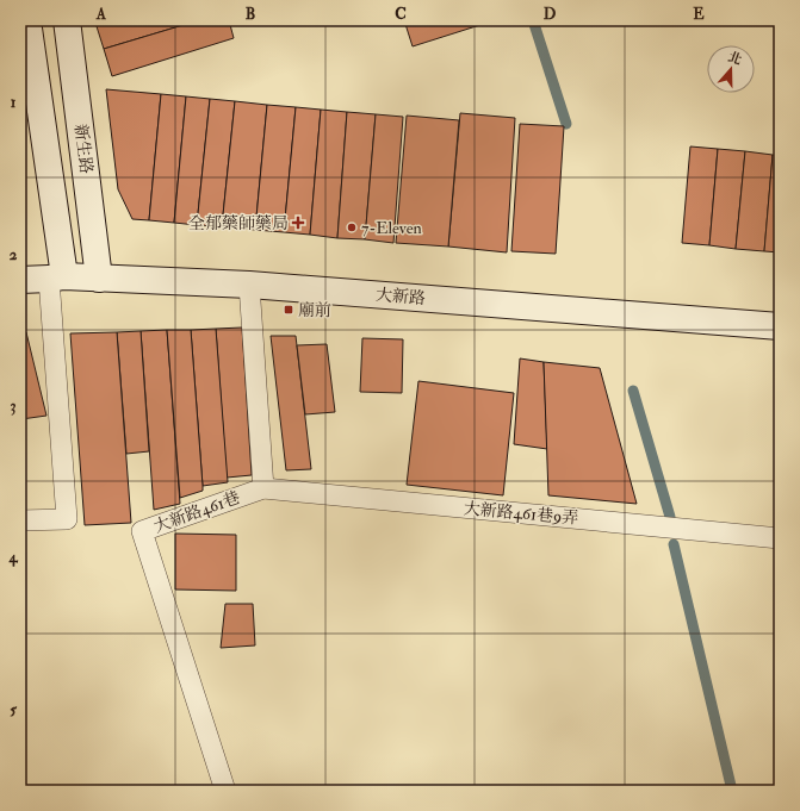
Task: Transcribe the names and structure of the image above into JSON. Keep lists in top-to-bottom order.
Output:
{
  "streets": {
    "main road": ["新生路", "大新路"],
    "lane": ["大新路461巷", "大新路461巷9弄"]
  },
  "crossings": [
    ["新生路", "大新路"],
    ["大新路461巷", "大新路461巷9弄"]
  ],
  "places": {
    "health": ["全郁藥師藥局"],
    "other": ["7-Eleven"],
    "transit": ["廟前"]
  },
  "north": "top",
  "grid": {
    "columns": [
      "A",
      "B",
      "C",
      "D",
      "E"
    ],
    "rows": [
      "1",
      "2",
      "3",
      "4",
      "5"
    ]
  }
}
